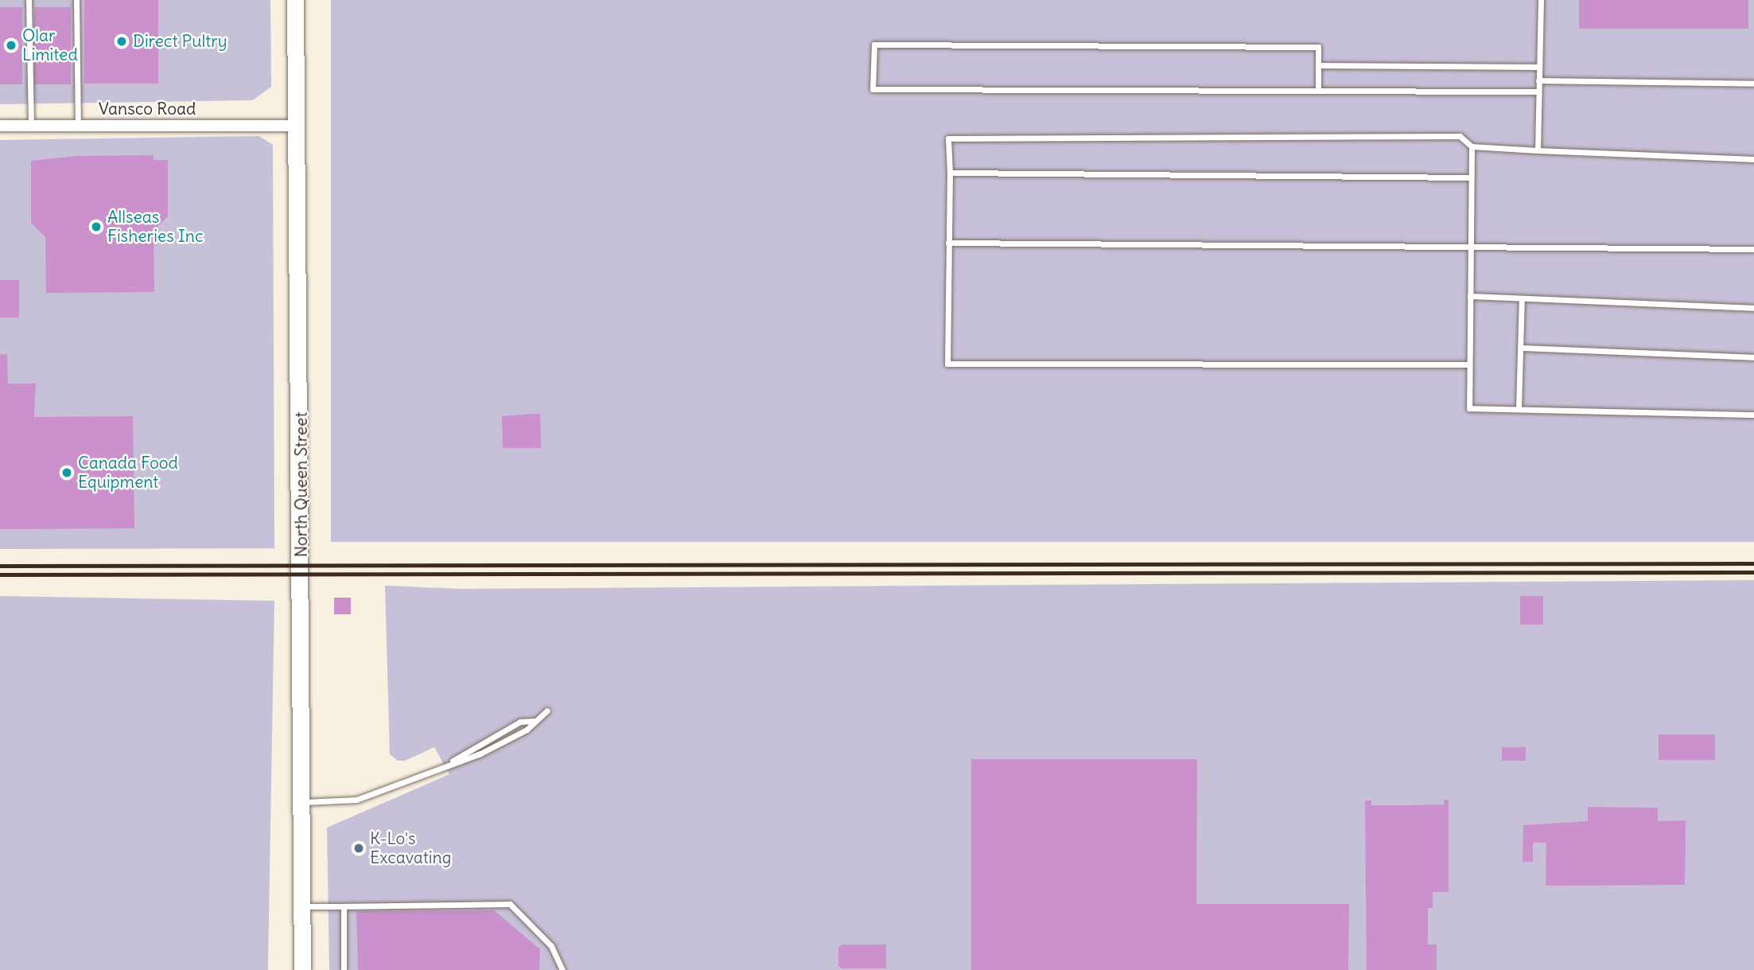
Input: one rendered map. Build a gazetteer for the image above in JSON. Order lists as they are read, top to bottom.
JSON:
{
  "streets": {
    "main road": ["North Queen Street"],
    "street": ["Vansco Road"]
  },
  "crossings": [
    ["Vansco Road", "North Queen Street"]
  ],
  "places": [
    "Direct Pultry",
    "Olar Limited",
    "Allseas Fisheries Inc",
    "Canada Food Equipment",
    "K-Lo's Excavating"
  ]
}
